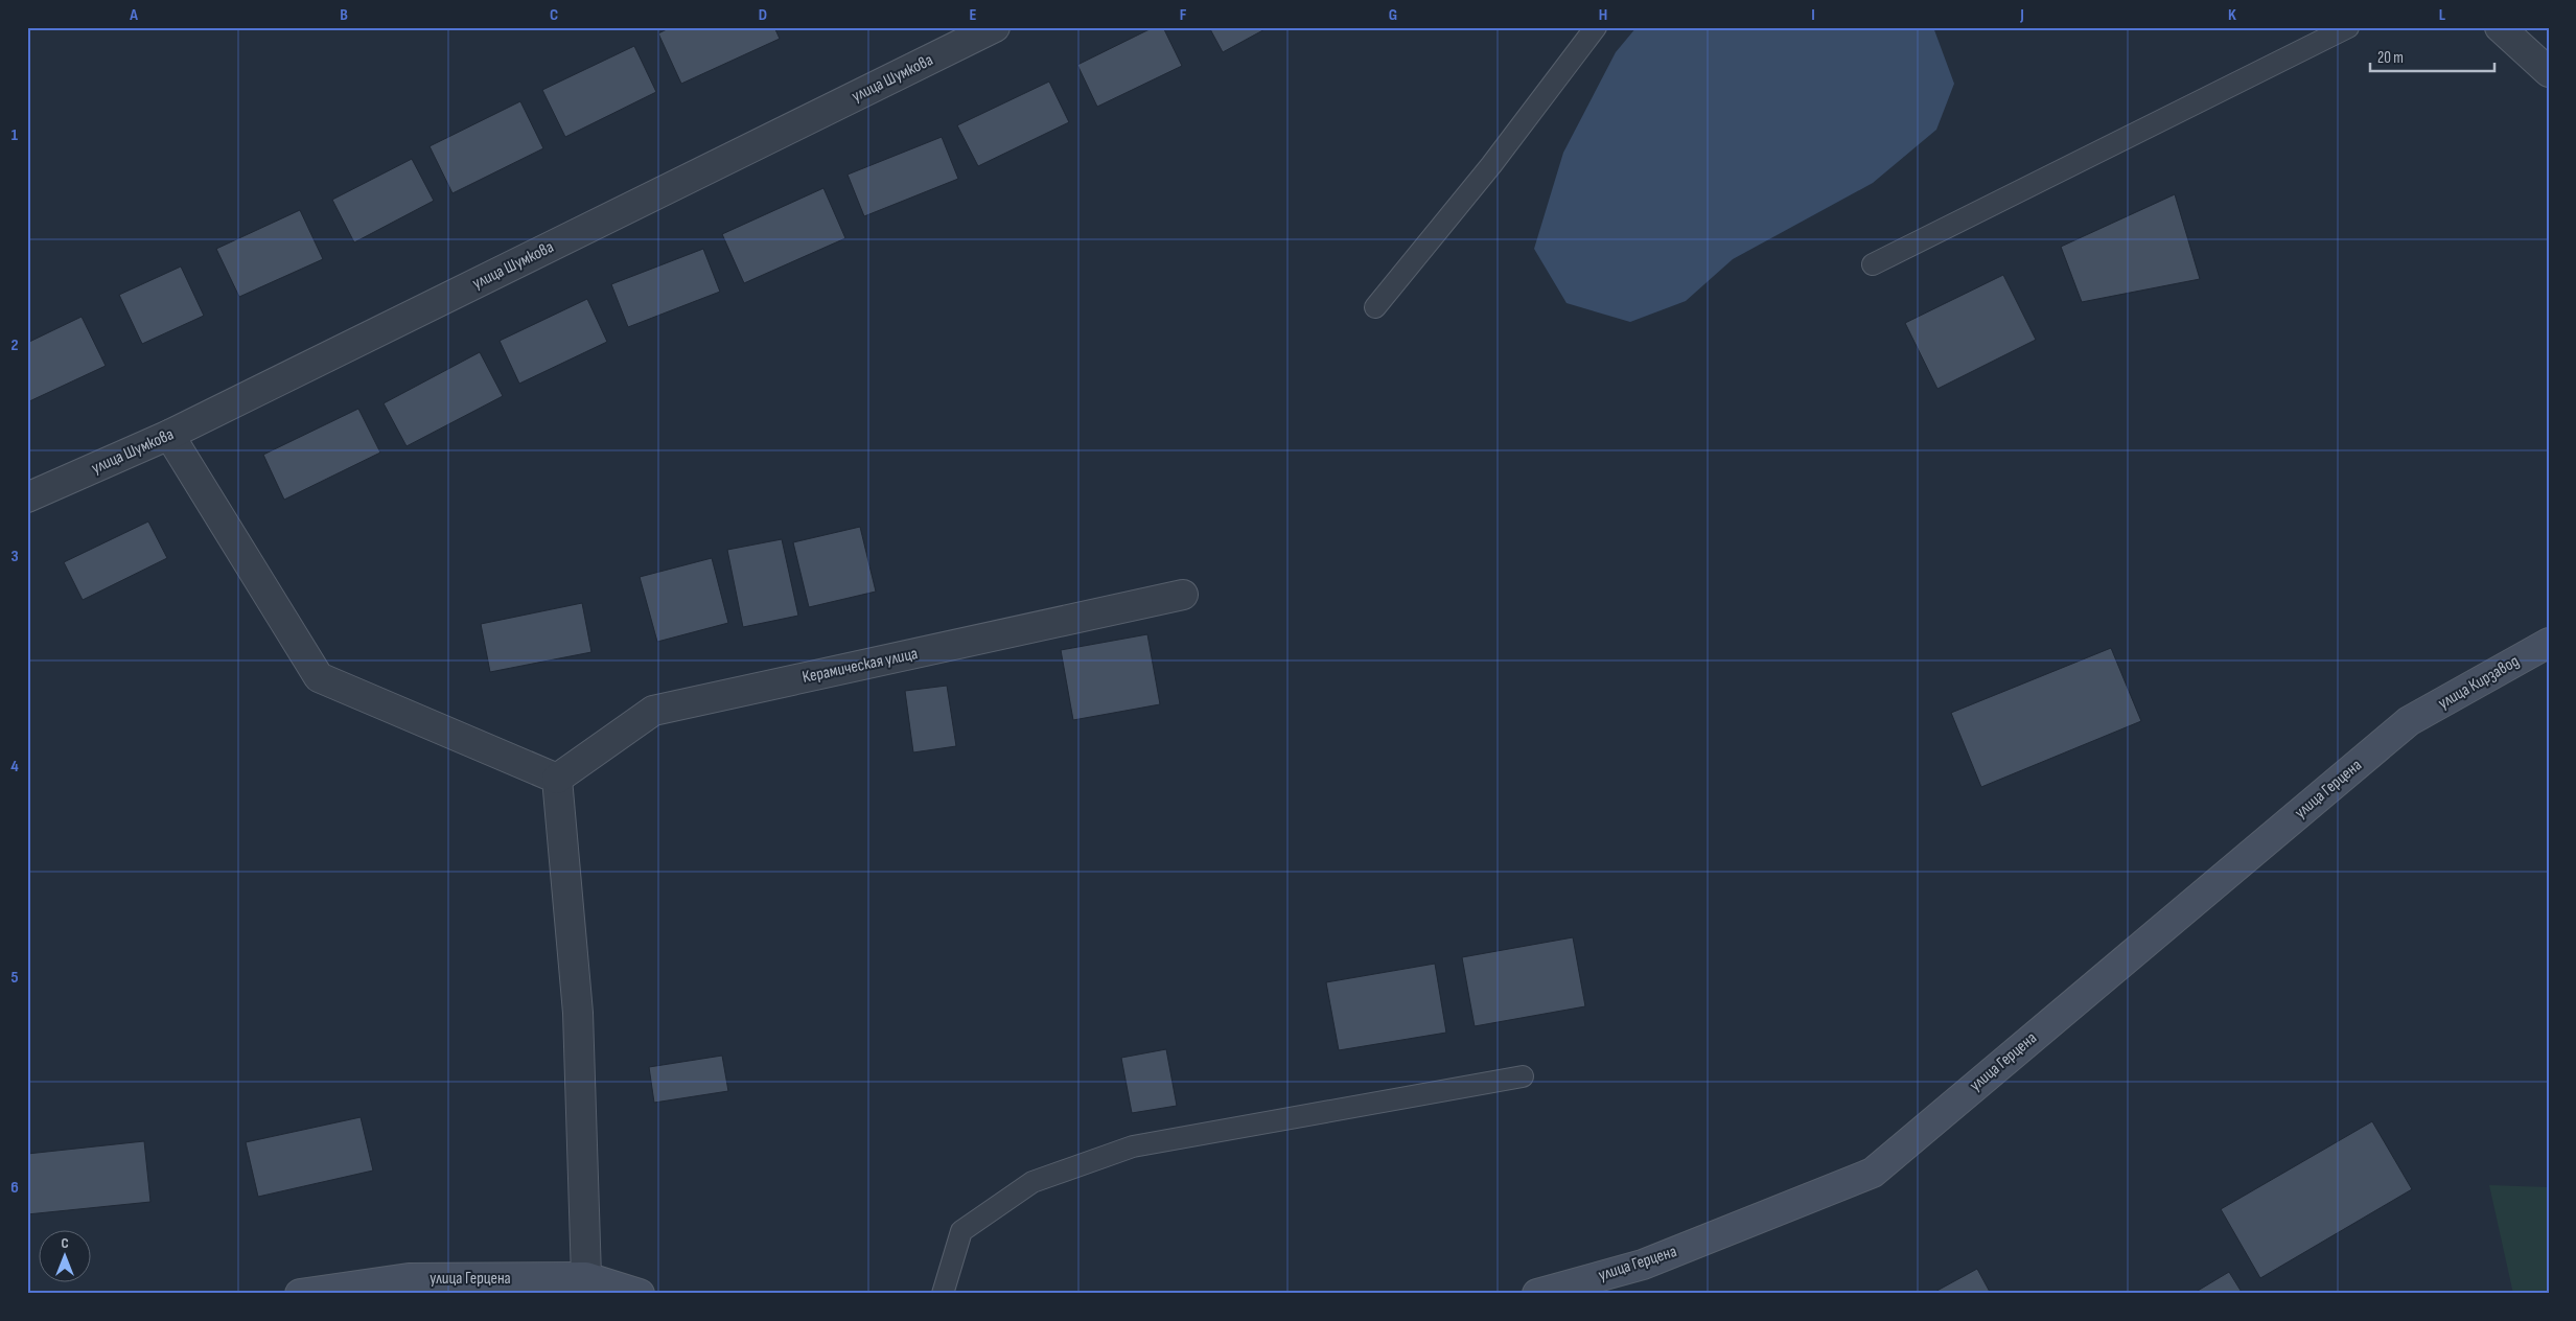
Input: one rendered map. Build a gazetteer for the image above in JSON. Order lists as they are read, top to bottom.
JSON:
{
  "streets": {
    "street": [
      "улица Шумкова",
      "Керамическая улица",
      "улица Кирзавод",
      "улица Герцена"
    ]
  },
  "crossings": [
    ["улица Кирзавод", "улица Герцена"]
  ],
  "scale_bar": "20 m",
  "north": "top",
  "grid": {
    "columns": [
      "A",
      "B",
      "C",
      "D",
      "E",
      "F",
      "G",
      "H",
      "I",
      "J",
      "K",
      "L"
    ],
    "rows": [
      "1",
      "2",
      "3",
      "4",
      "5",
      "6"
    ]
  }
}
